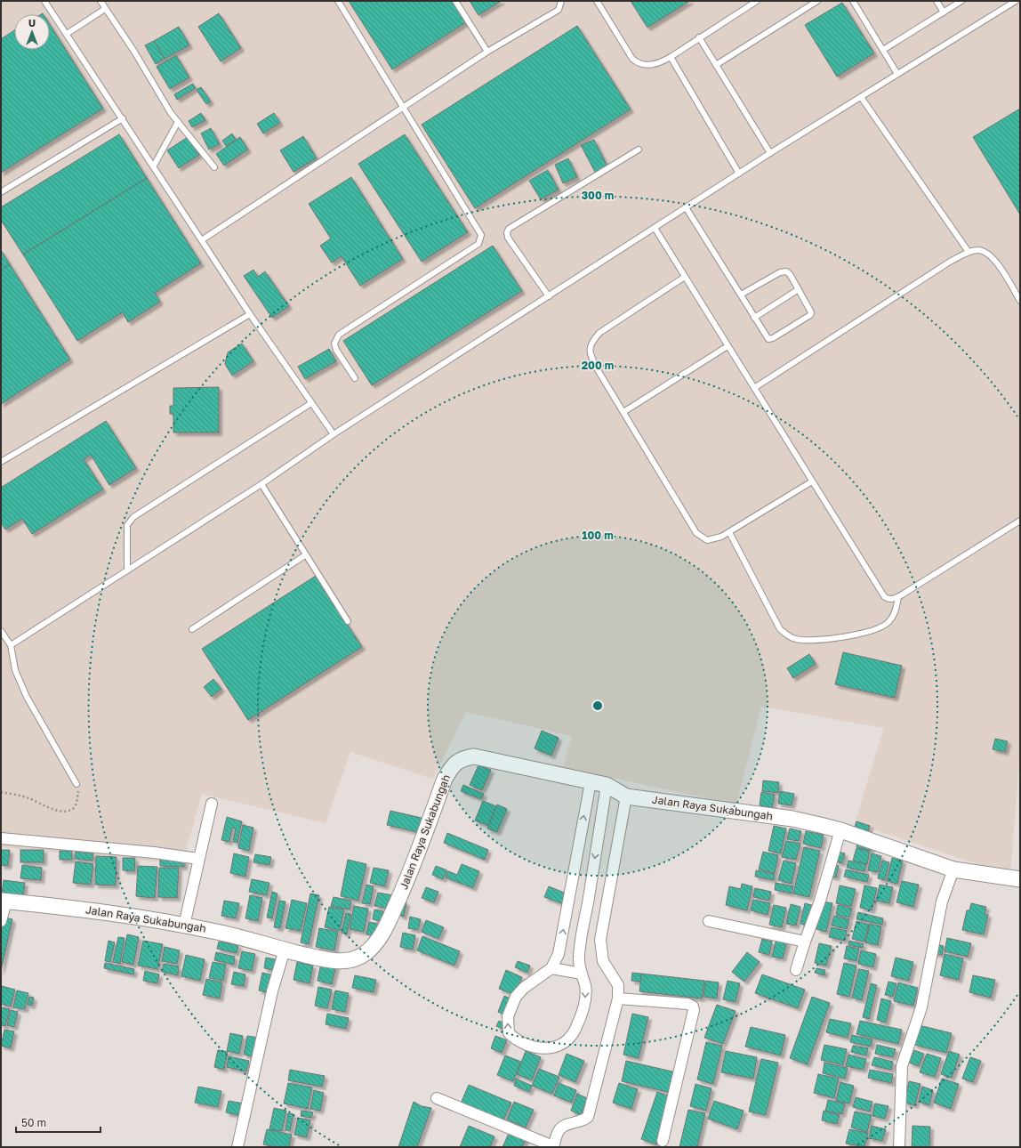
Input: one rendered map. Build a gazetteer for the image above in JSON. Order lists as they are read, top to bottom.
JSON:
{
  "streets": {
    "street": ["Jalan Raya Sukabungah"]
  },
  "scale_bar": "50 m",
  "north": "top",
  "rings": ["300 m", "200 m", "100 m"]
}
